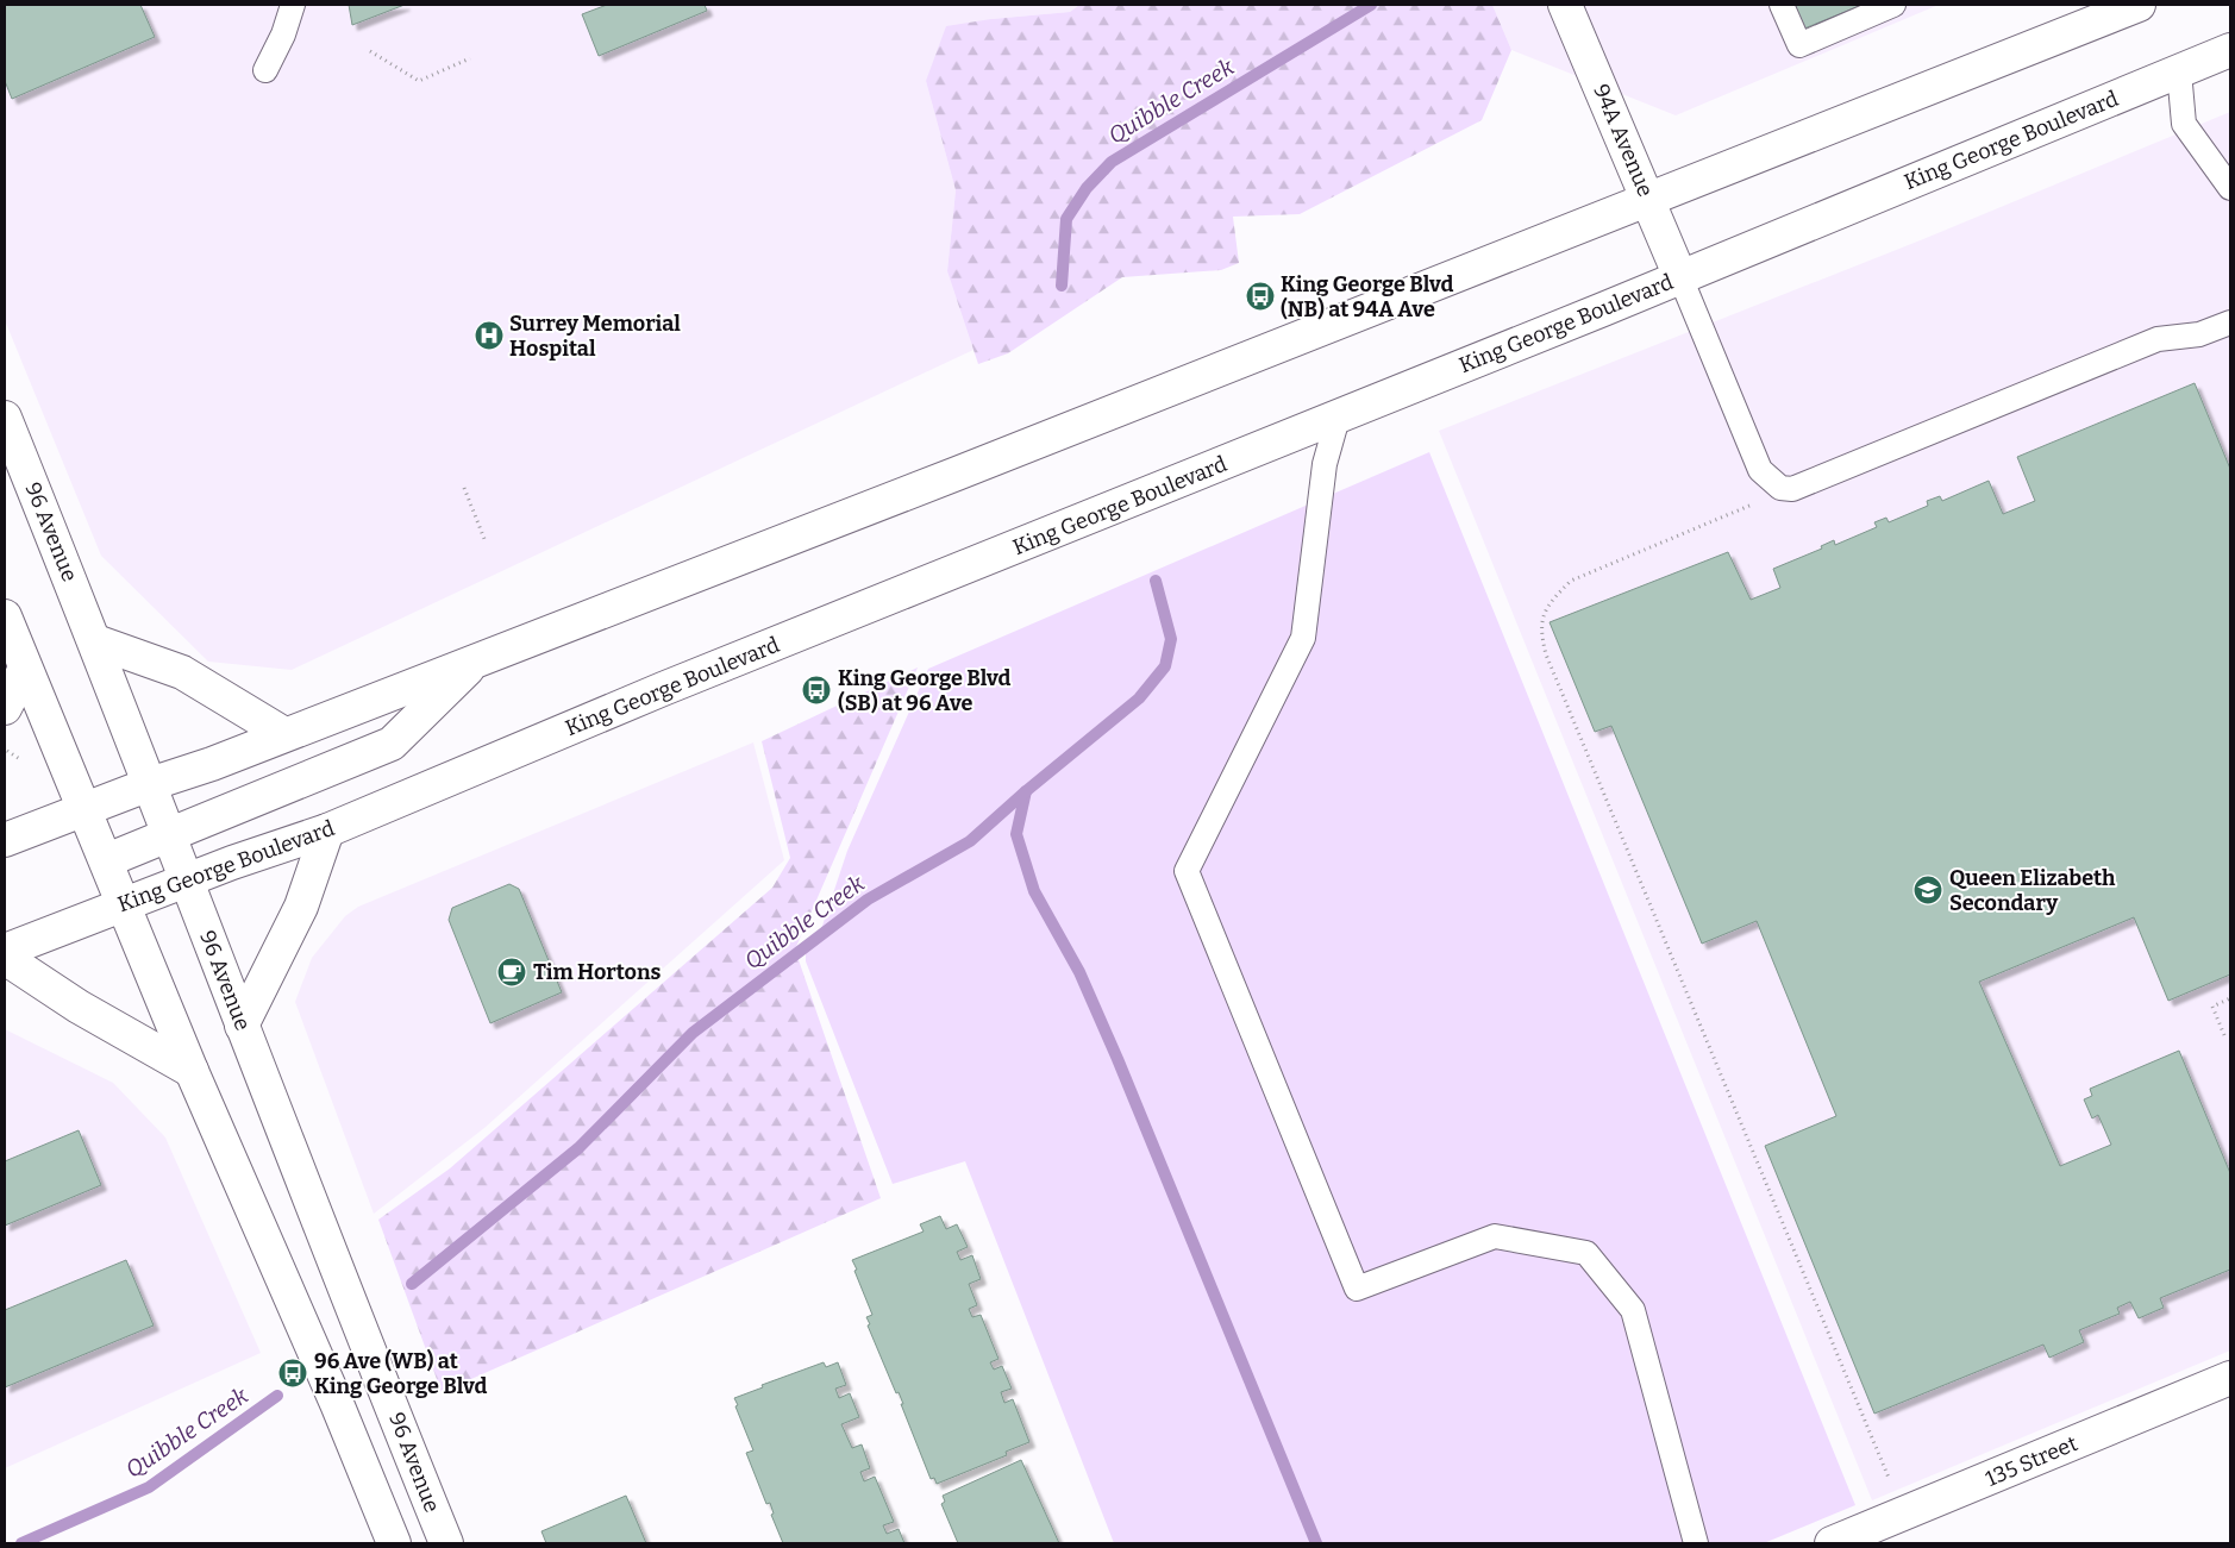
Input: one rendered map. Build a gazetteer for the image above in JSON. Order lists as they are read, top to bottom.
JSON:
{
  "streets": {
    "main road": [
      "94A Avenue",
      "King George Boulevard",
      "96 Avenue",
      "135 Street"
    ]
  },
  "crossings": [
    ["94A Avenue", "King George Boulevard"],
    ["King George Boulevard", "96 Avenue"]
  ],
  "water": ["Quibble Creek"],
  "places": {
    "bus stop": ["King George Blvd (NB) at 94A Ave", "King George Blvd (SB) at 96 Ave", "96 Ave (WB) at King George Blvd"],
    "hospital": ["Surrey Memorial Hospital"],
    "school or university": ["Queen Elizabeth Secondary"],
    "cafe": ["Tim Hortons"]
  }
}
